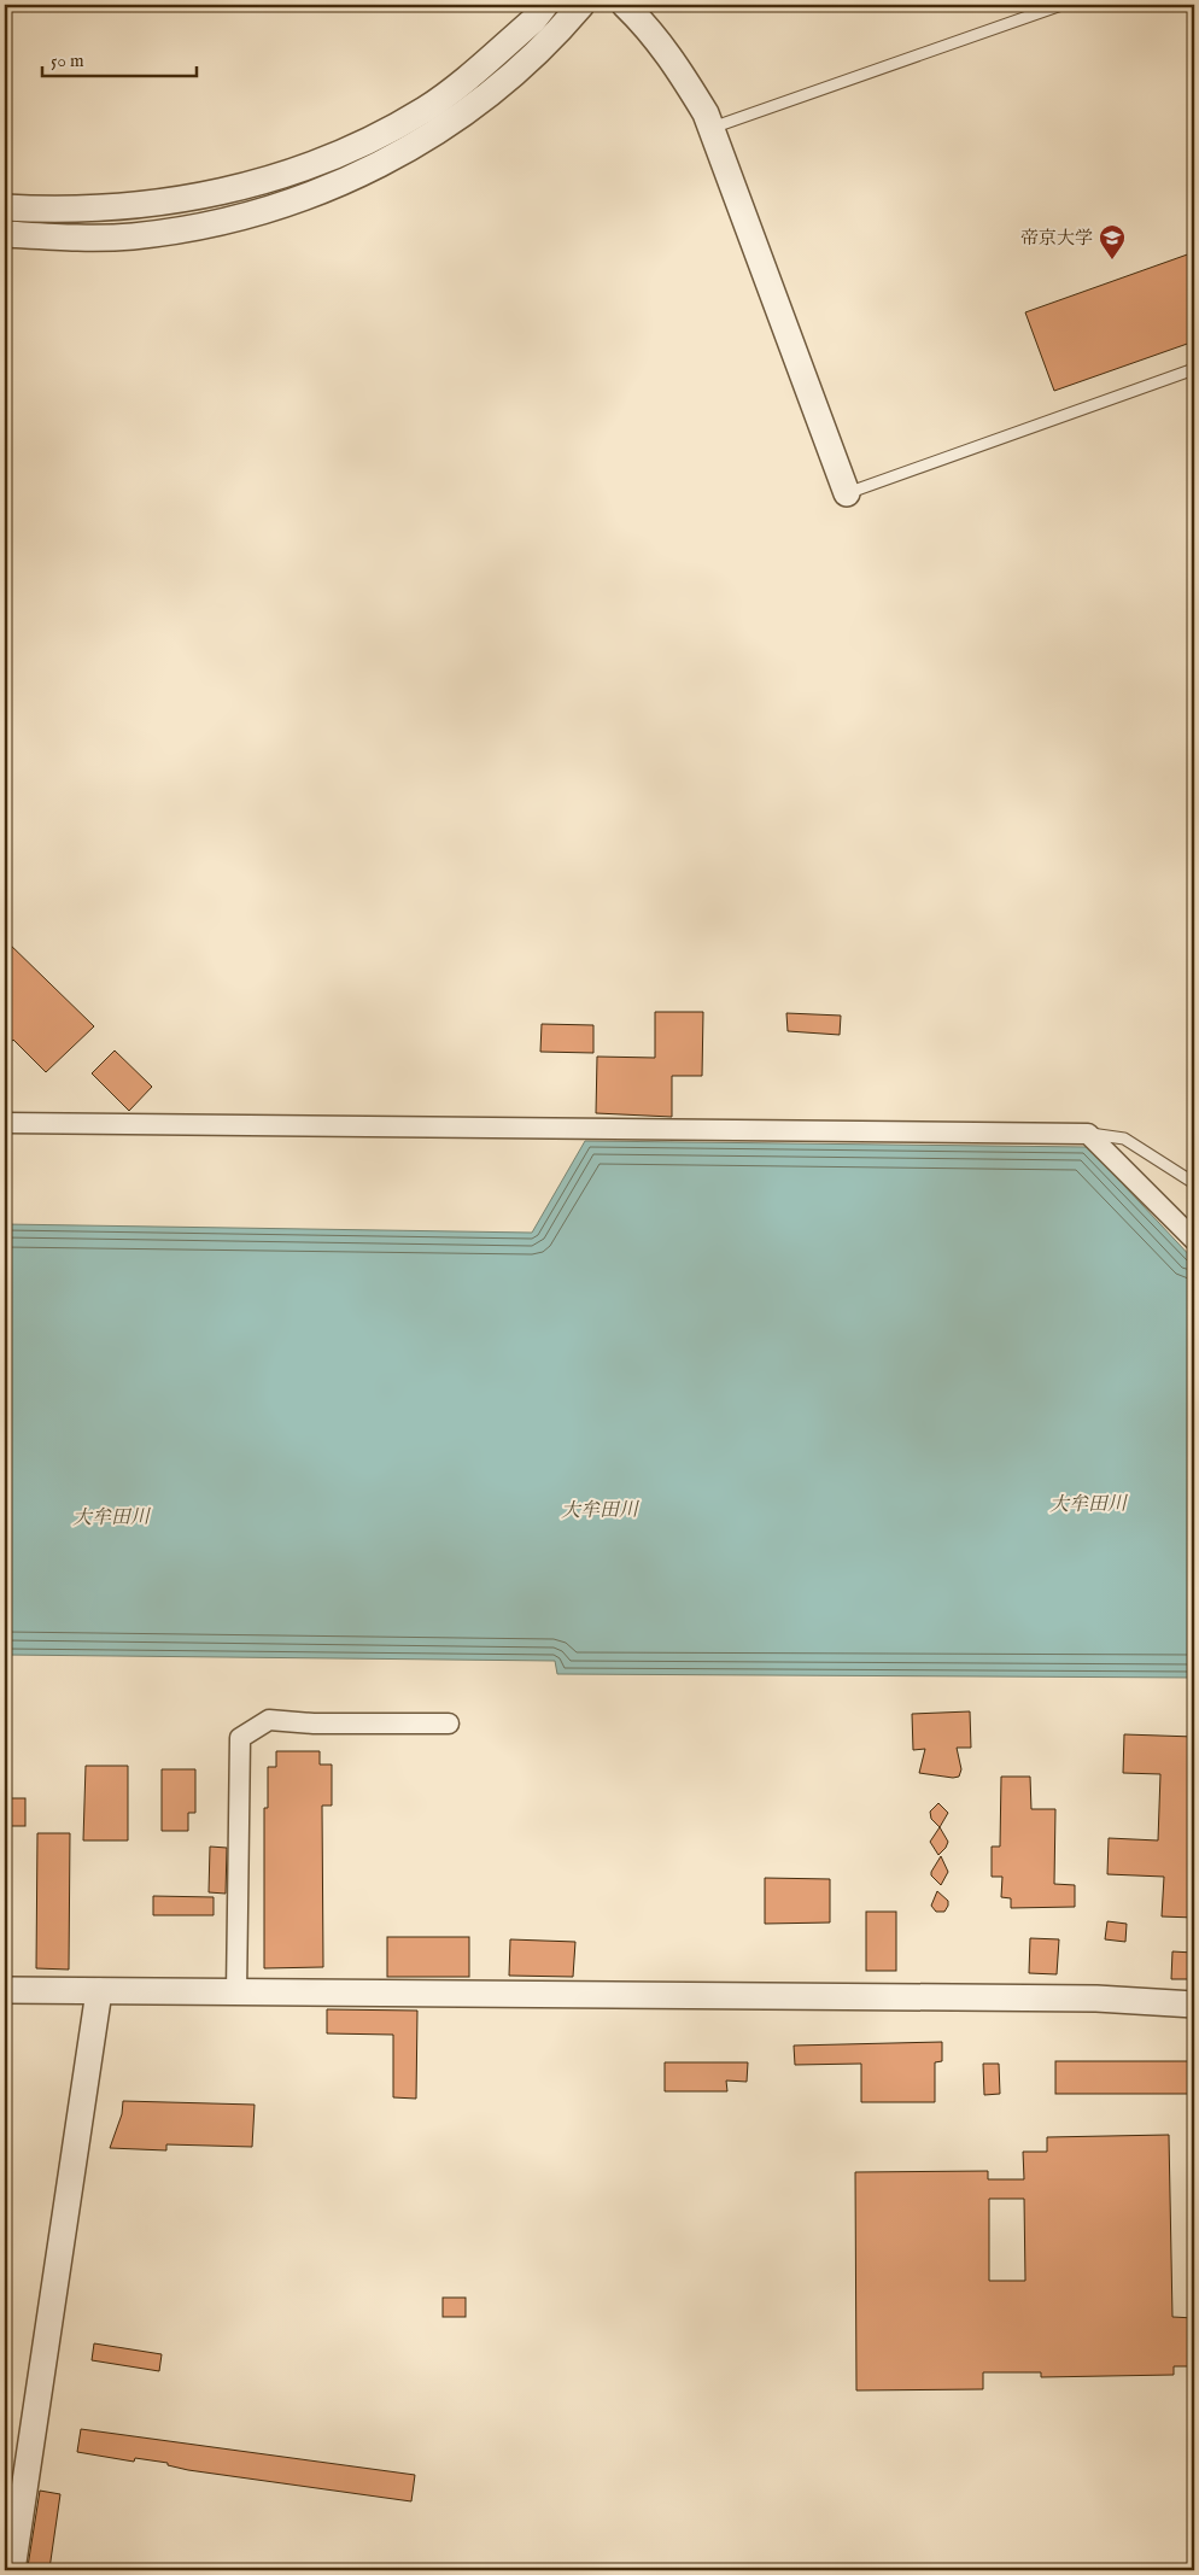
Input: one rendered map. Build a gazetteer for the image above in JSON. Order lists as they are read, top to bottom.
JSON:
{
  "water": ["大牟田川"],
  "places": {
    "school or university": ["帝京大学"]
  },
  "scale_bar": "50 m"
}
